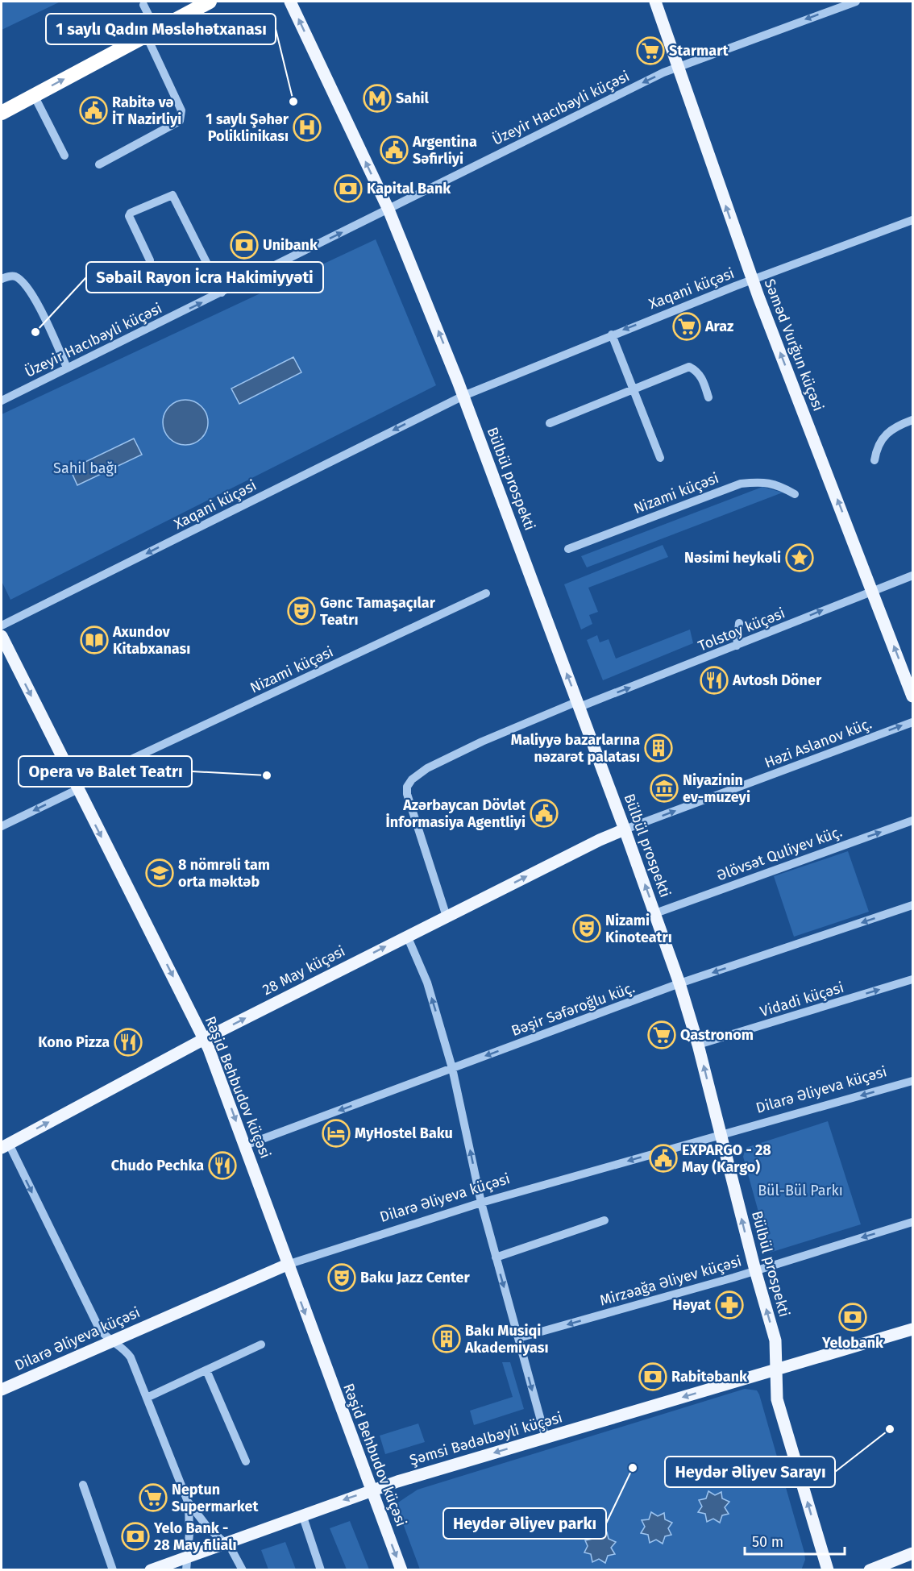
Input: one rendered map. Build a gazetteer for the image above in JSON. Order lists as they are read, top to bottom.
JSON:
{
  "streets": {
    "main road": [
      "Səməd Vurğun küçəsi",
      "Bülbül prospekti",
      "28 May küçəsi",
      "Rəşid Behbudov küçəsi",
      "Dilarə Əliyeva küçəsi",
      "Şəmsi Bədəlbəyli küçəsi"
    ],
    "street": [
      "Üzeyir Hacıbəyli küçəsi",
      "Xaqani küçəsi",
      "Nizami küçəsi",
      "Tolstoy küçəsi",
      "Həzi Aslanov küç.",
      "Əlövsət Quliyev küç.",
      "Vidadi küçəsi",
      "Bəşir Səfəroğlu küç.",
      "Mirzəağa Əliyev küçəsi"
    ]
  },
  "crossings": [
    ["Üzeyir Hacıbəyli küçəsi", "Səməd Vurğun küçəsi"],
    ["Üzeyir Hacıbəyli küçəsi", "Bülbül prospekti"],
    ["Xaqani küçəsi", "Səməd Vurğun küçəsi"],
    ["Xaqani küçəsi", "Bülbül prospekti"],
    ["Səməd Vurğun küçəsi", "Tolstoy küçəsi"],
    ["Bülbül prospekti", "Tolstoy küçəsi"],
    ["Bülbül prospekti", "Həzi Aslanov küç."],
    ["Bülbül prospekti", "Əlövsət Quliyev küç."],
    ["Bülbül prospekti", "28 May küçəsi"],
    ["Bülbül prospekti", "Vidadi küçəsi"],
    ["Bülbül prospekti", "Bəşir Səfəroğlu küç."],
    ["Bülbül prospekti", "Dilarə Əliyeva küçəsi"],
    ["Bülbül prospekti", "Mirzəağa Əliyev küçəsi"],
    ["Bülbül prospekti", "Şəmsi Bədəlbəyli küçəsi"],
    ["Tolstoy küçəsi", "28 May küçəsi"],
    ["Həzi Aslanov küç.", "28 May küçəsi"],
    ["28 May küçəsi", "Rəşid Behbudov küçəsi"],
    ["Bəşir Səfəroğlu küç.", "Rəşid Behbudov küçəsi"],
    ["Rəşid Behbudov küçəsi", "Dilarə Əliyeva küçəsi"],
    ["Rəşid Behbudov küçəsi", "Şəmsi Bədəlbəyli küçəsi"]
  ],
  "one_way": [
    "Xaqani küçəsi",
    "Səməd Vurğun küçəsi",
    "Bülbül prospekti",
    "Tolstoy küçəsi",
    "Həzi Aslanov küç.",
    "Əlövsət Quliyev küç.",
    "28 May küçəsi",
    "Vidadi küçəsi",
    "Bəşir Səfəroğlu küç.",
    "Rəşid Behbudov küçəsi",
    "Dilarə Əliyeva küçəsi",
    "Mirzəağa Əliyev küçəsi",
    "Şəmsi Bədəlbəyli küçəsi"
  ],
  "parks": ["Sahil bağı", "Bül-Bül Parkı"],
  "places": {
    "supermarket": [
      "Starmart",
      "Araz",
      "Qastronom",
      "Neptun Supermarket"
    ],
    "metro station": ["Sahil"],
    "other": [
      "1 saylı Qadın Məsləhətxanası",
      "Səbail Rayon İcra Hakimiyyəti",
      "Opera və Balet Teatrı",
      "Heydər Əliyev Sarayı",
      "Heydər Əliyev parkı"
    ],
    "public building": [
      "Rabitə və İT Nazirliyi",
      "Argentina Səfirliyi",
      "Azərbaycan Dövlət İnformasiya Agentliyi",
      "EXPARGO - 28 May (Kargo)"
    ],
    "hospital": ["1 saylı Şəhər Poliklinikası"],
    "bank": [
      "Kapital Bank",
      "Unibank",
      "Yelobank",
      "Rabitəbank",
      "Yelo Bank - 28 May filialı"
    ],
    "place": ["Nəsimi heykəli"],
    "theatre": ["Gənc Tamaşaçılar Teatrı", "Nizami Kinoteatrı", "Baku Jazz Center"],
    "library": ["Axundov Kitabxanası"],
    "restaurant": ["Avtosh Döner", "Kono Pizza", "Chudo Pechka"],
    "building": ["Maliyyə bazarlarına nəzarət palatası", "Bakı Musiqi Akademiyası"],
    "museum": ["Niyazinin ev-muzeyi"],
    "school or university": ["8 nömrəli tam orta məktəb"],
    "hotel": ["MyHostel Baku"],
    "pharmacy": ["Həyat"]
  },
  "scale_bar": "50 m"
}
